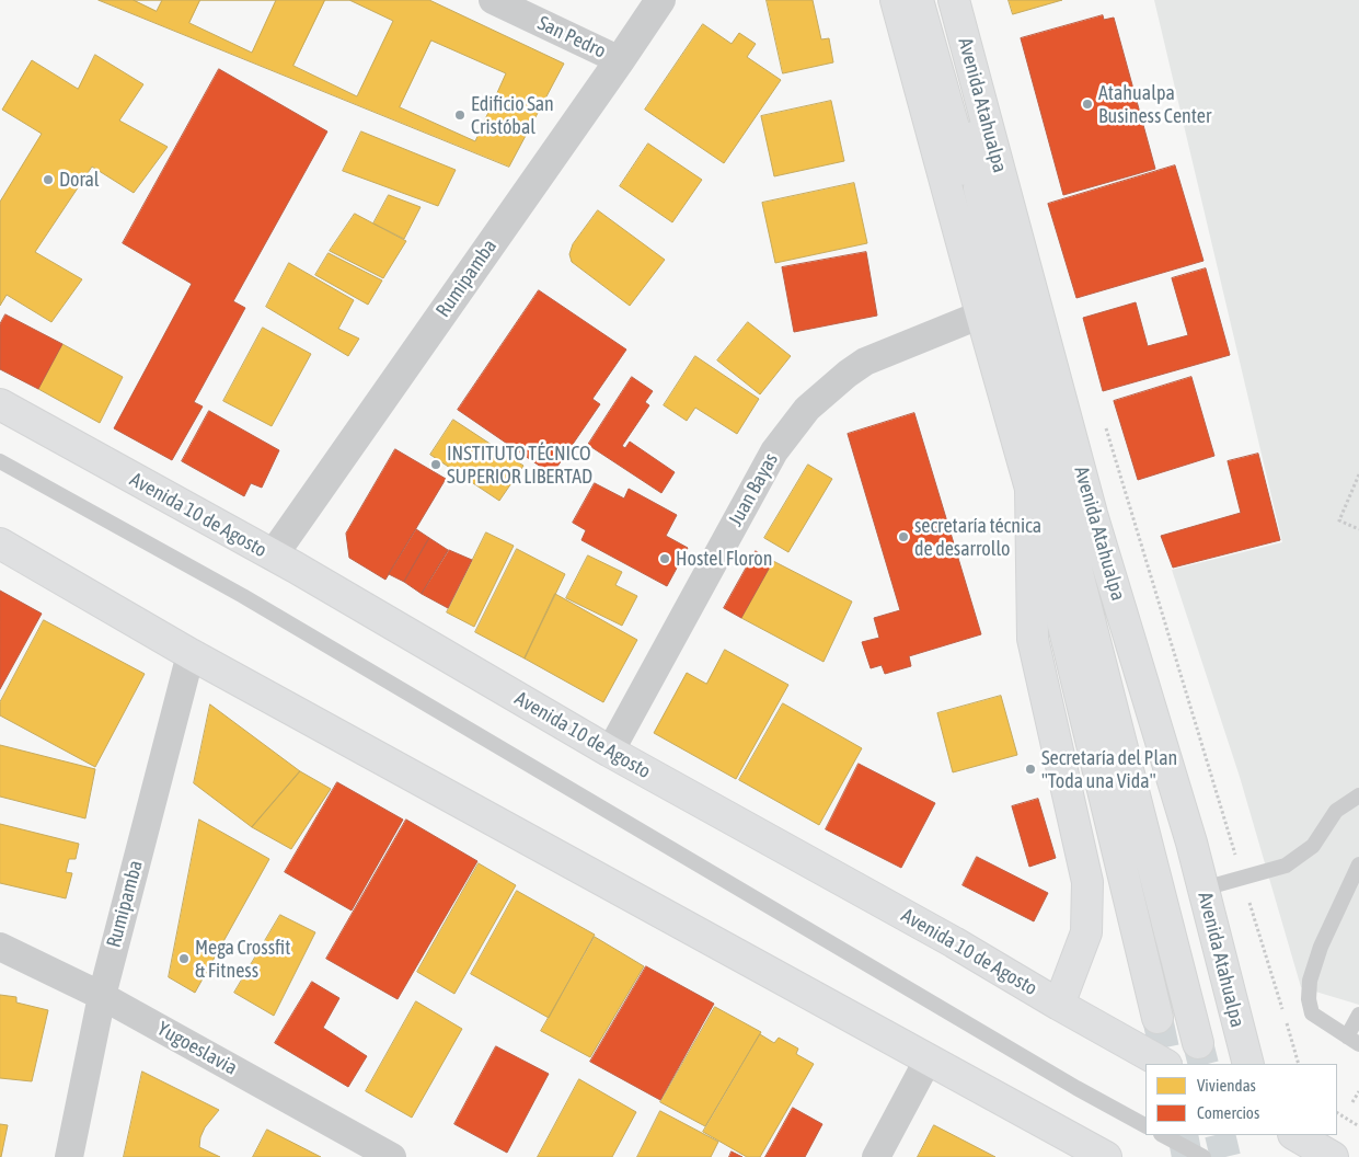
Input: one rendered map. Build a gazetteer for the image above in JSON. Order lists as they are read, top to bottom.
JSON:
{
  "streets": {
    "main road": ["Avenida Atahualpa", "Avenida 10 de Agosto"],
    "street": [
      "San Pedro",
      "Rumipamba",
      "Juan Bayas",
      "Yugoeslavia"
    ]
  },
  "crossings": [
    ["San Pedro", "Rumipamba"],
    ["Rumipamba", "Avenida 10 de Agosto"],
    ["Rumipamba", "Yugoeslavia"],
    ["Juan Bayas", "Avenida 10 de Agosto"]
  ],
  "places": [
    "Atahualpa Business Center",
    "Edificio San Cristóbal",
    "Doral",
    "INSTITUTO TÉCNICO SUPERIOR LIBERTAD",
    "secretaría técnica de desarrollo",
    "Hostel Floron",
    "Secretaría del Plan \"Toda una Vida\"",
    "Mega Crossfit & Fitness"
  ],
  "legend": ["Viviendas", "Comercios"]
}
